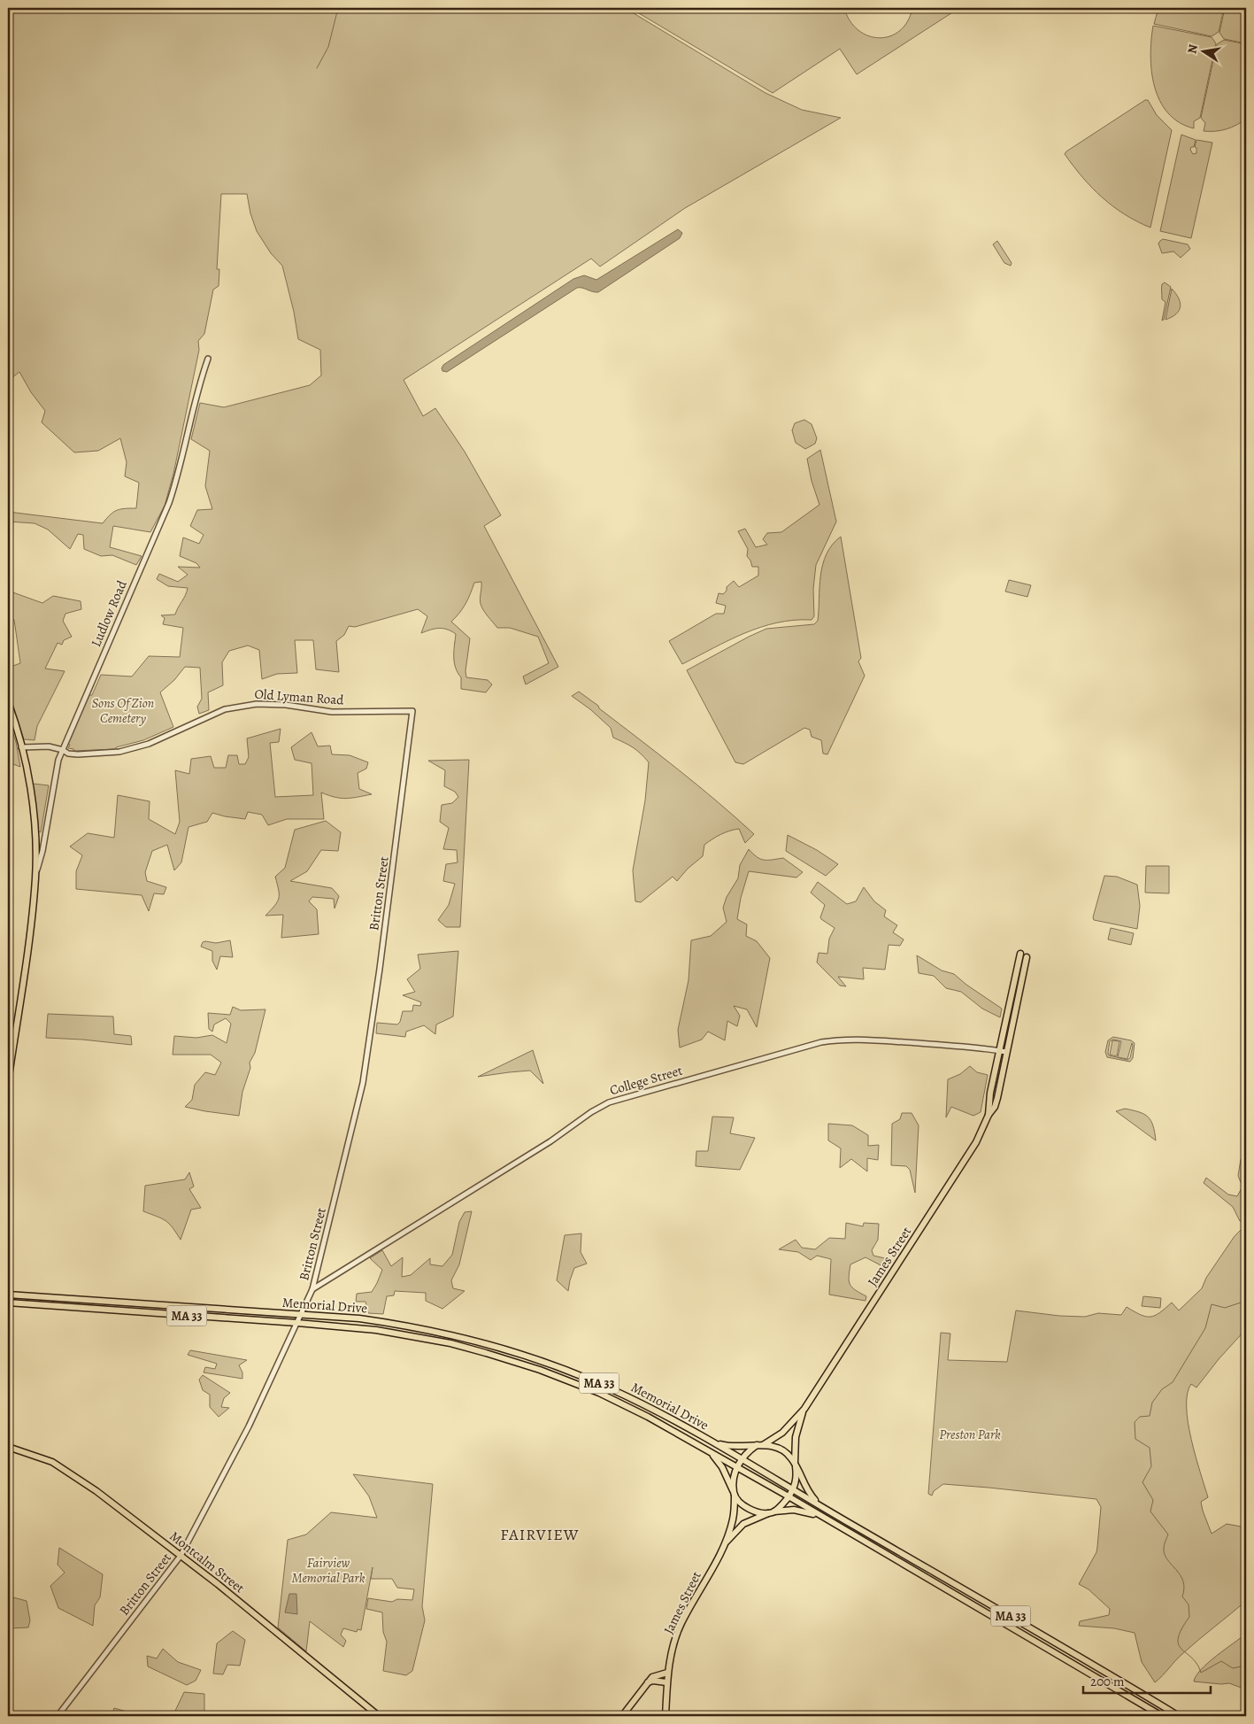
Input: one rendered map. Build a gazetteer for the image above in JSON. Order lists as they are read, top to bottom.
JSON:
{
  "streets": {
    "main road": [
      "James Street",
      "Memorial Drive",
      "MA 33",
      "Montcalm Street"
    ],
    "street": [
      "Ludlow Road",
      "Old Lyman Road",
      "Britton Street",
      "College Street"
    ]
  },
  "crossings": [
    ["Ludlow Road", "Old Lyman Road"],
    ["Old Lyman Road", "Britton Street"],
    ["Britton Street", "College Street"],
    ["Britton Street", "Memorial Drive"],
    ["Britton Street", "Montcalm Street"],
    ["College Street", "James Street"],
    ["James Street", "Memorial Drive"]
  ],
  "districts": ["FAIRVIEW"],
  "parks": ["Sons Of Zion Cemetery", "Preston Park", "Fairview Memorial Park"],
  "scale_bar": "200 m",
  "north": "left"
}
